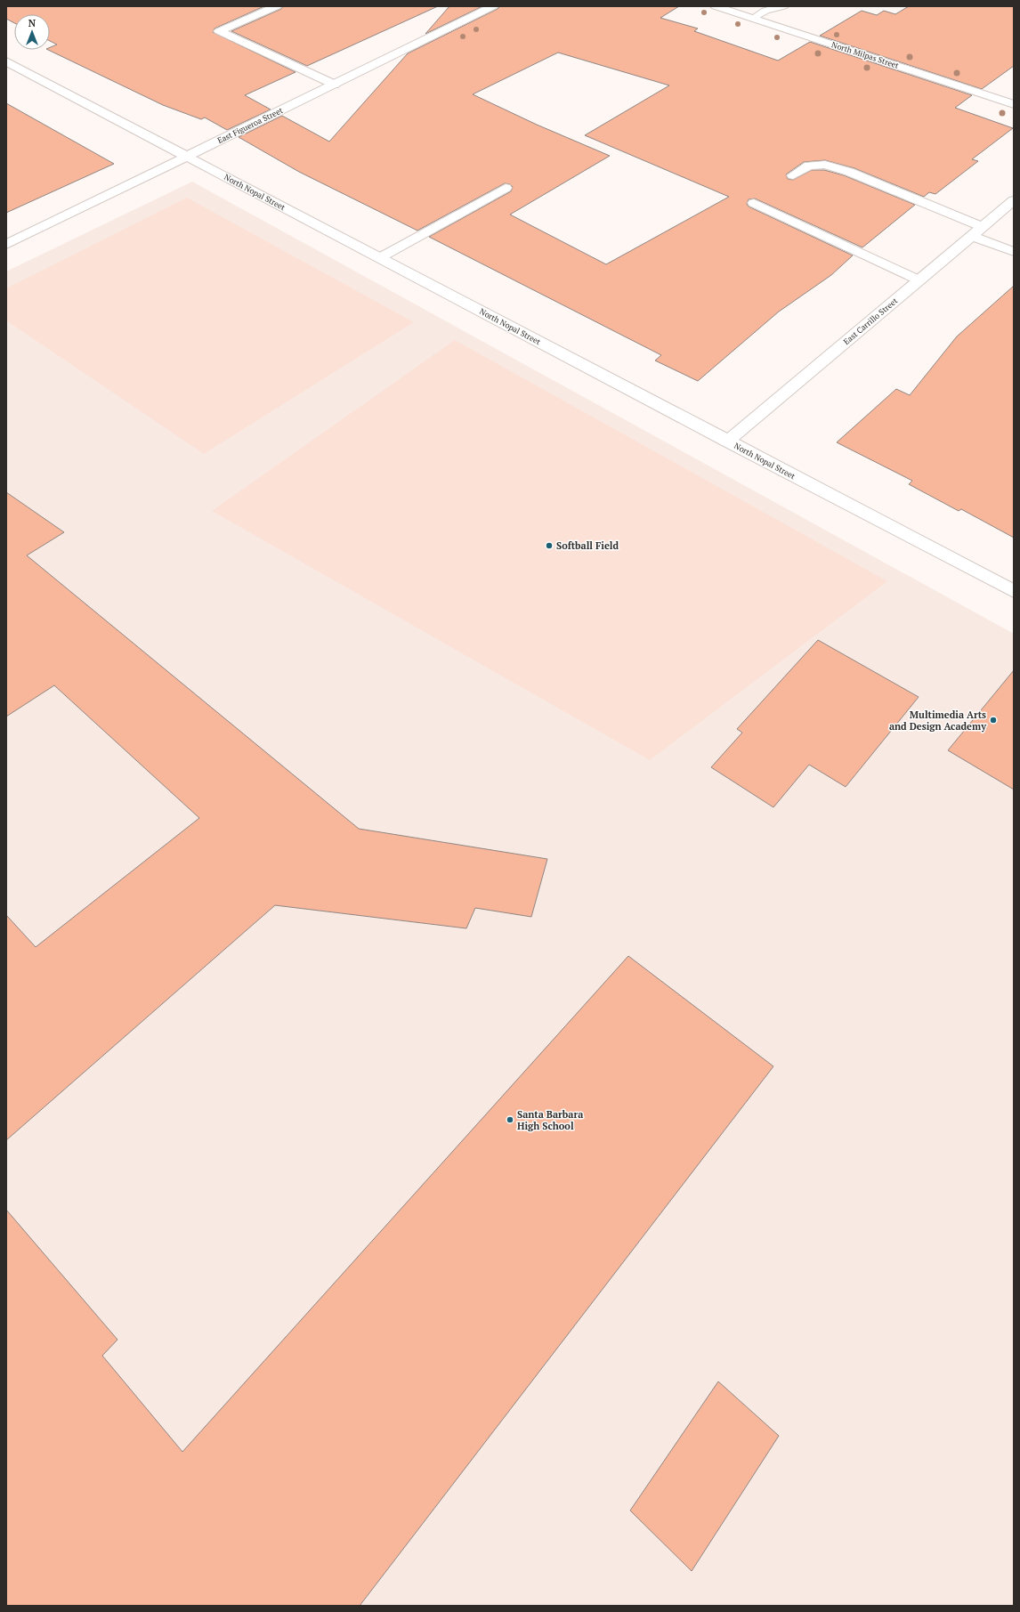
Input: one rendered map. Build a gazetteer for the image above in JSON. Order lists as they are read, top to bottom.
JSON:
{
  "streets": {
    "street": [
      "North Milpas Street",
      "East Figueroa Street",
      "North Nopal Street",
      "East Carrillo Street"
    ]
  },
  "crossings": [
    ["East Figueroa Street", "North Nopal Street"],
    ["North Nopal Street", "East Carrillo Street"]
  ],
  "places": ["Softball Field", "Multimedia Arts and Design Academy", "Santa Barbara High School"],
  "north": "top"
}
